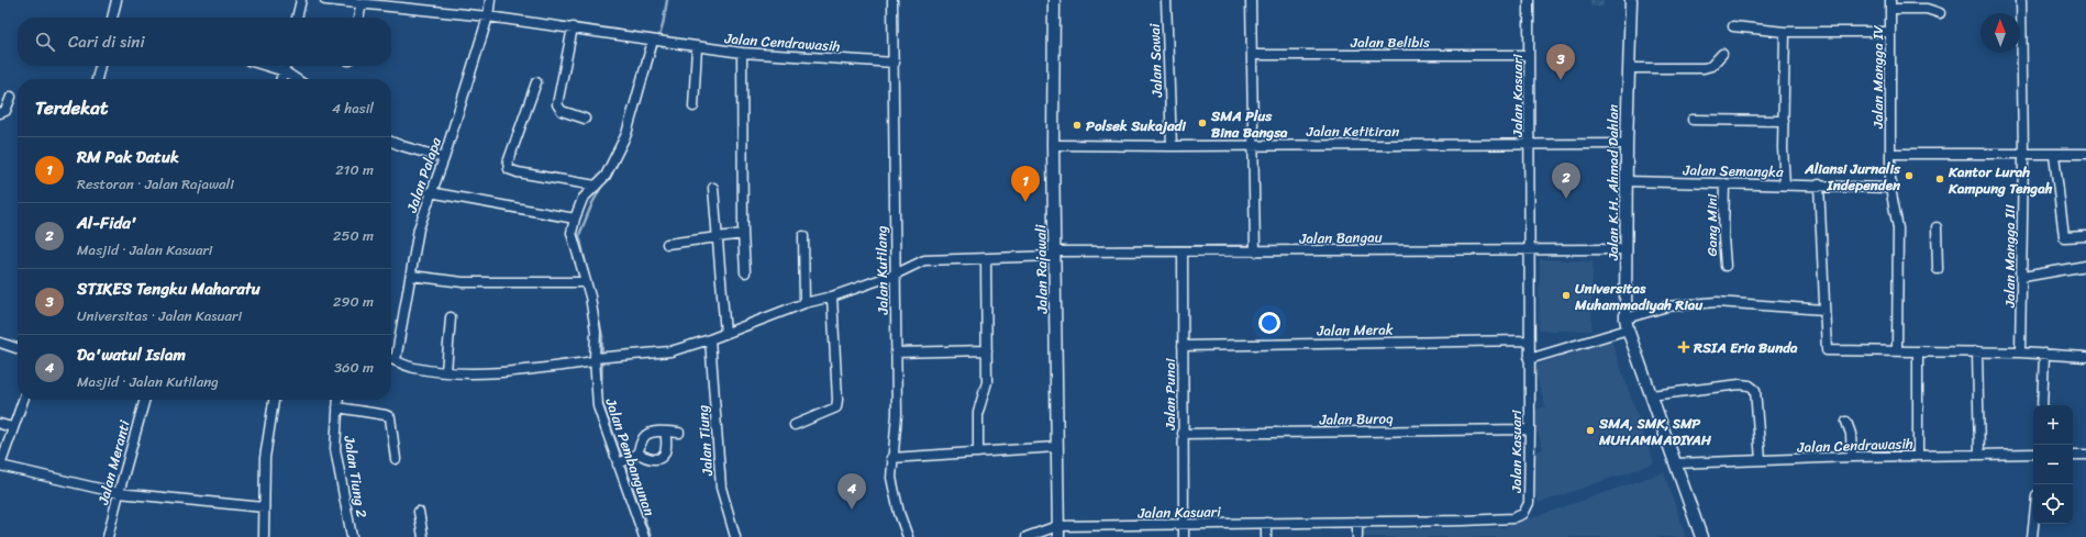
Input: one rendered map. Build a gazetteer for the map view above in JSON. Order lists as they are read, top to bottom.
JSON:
{
  "streets": {
    "main road": ["Jalan K.H. Ahmad Dahlan", "Jalan Rajawali"],
    "street": [
      "Jalan Cendrawasih",
      "Jalan Belibis",
      "Jalan Sawai",
      "Jalan Mangga IV",
      "Jalan Kasuari",
      "Jalan Ketitiran",
      "Jalan Semangka",
      "Jalan Palapa",
      "Gang Mini",
      "Jalan Bangau",
      "Jalan Mangga III",
      "Jalan Kutilang",
      "Jalan Merak",
      "Jalan Punai",
      "Jalan Buroq",
      "Jalan Tiung",
      "Jalan Pembangunan",
      "Jalan Meranti",
      "Jalan Tiung 2"
    ]
  },
  "crossings": [
    ["Jalan Cendrawasih", "Jalan Palapa"],
    ["Jalan Cendrawasih", "Jalan K.H. Ahmad Dahlan"],
    ["Jalan Cendrawasih", "Jalan Kutilang"],
    ["Jalan Cendrawasih", "Jalan Pembangunan"],
    ["Jalan Belibis", "Jalan Kasuari"],
    ["Jalan Sawai", "Jalan Ketitiran"],
    ["Jalan Kasuari", "Jalan Ketitiran"],
    ["Jalan Kasuari", "Jalan Bangau"],
    ["Jalan Kasuari", "Jalan Rajawali"],
    ["Jalan Kasuari", "Jalan Merak"],
    ["Jalan Kasuari", "Jalan Punai"],
    ["Jalan Kasuari", "Jalan Buroq"],
    ["Jalan Ketitiran", "Jalan K.H. Ahmad Dahlan"],
    ["Jalan Ketitiran", "Jalan Rajawali"],
    ["Jalan Semangka", "Jalan K.H. Ahmad Dahlan"],
    ["Jalan Semangka", "Gang Mini"],
    ["Jalan Palapa", "Jalan Bangau"],
    ["Jalan K.H. Ahmad Dahlan", "Jalan Bangau"],
    ["Jalan Bangau", "Jalan Rajawali"],
    ["Jalan Bangau", "Jalan Kutilang"],
    ["Jalan Bangau", "Jalan Punai"],
    ["Jalan Bangau", "Jalan Tiung"],
    ["Jalan Bangau", "Jalan Pembangunan"],
    ["Jalan Merak", "Jalan Punai"],
    ["Jalan Punai", "Jalan Buroq"]
  ],
  "places": {
    "other": [
      "SMA Plus Bina Bangsa",
      "Polsek Sukajadi",
      "Aliansi Jurnalis Independen",
      "Kantor Lurah Kampung Tengah",
      "Universitas Muhammadiyah Riau",
      "SMA, SMK, SMP MUHAMMADIYAH"
    ],
    "health": ["RSIA Eria Bunda"]
  },
  "north": "top",
  "page": {
    "search": "Cari di sini",
    "pins": [
      "3",
      "2",
      "1",
      "4"
    ],
    "heading": ["Terdekat", "4 hasil"],
    "list": [
      {
        "mark": "1",
        "name": "RM Pak Datuk",
        "note": "Restoran · Jalan Rajawali",
        "value": "210 m"
      },
      {
        "mark": "2",
        "name": "Al-Fida'",
        "note": "Masjid · Jalan Kasuari",
        "value": "250 m"
      },
      {
        "mark": "3",
        "name": "STIKES Tengku Maharatu",
        "note": "Universitas · Jalan Kasuari",
        "value": "290 m"
      },
      {
        "mark": "4",
        "name": "Da'watul Islam",
        "note": "Masjid · Jalan Kutilang",
        "value": "360 m"
      }
    ],
    "map_buttons": ["+", "−"]
  }
}
